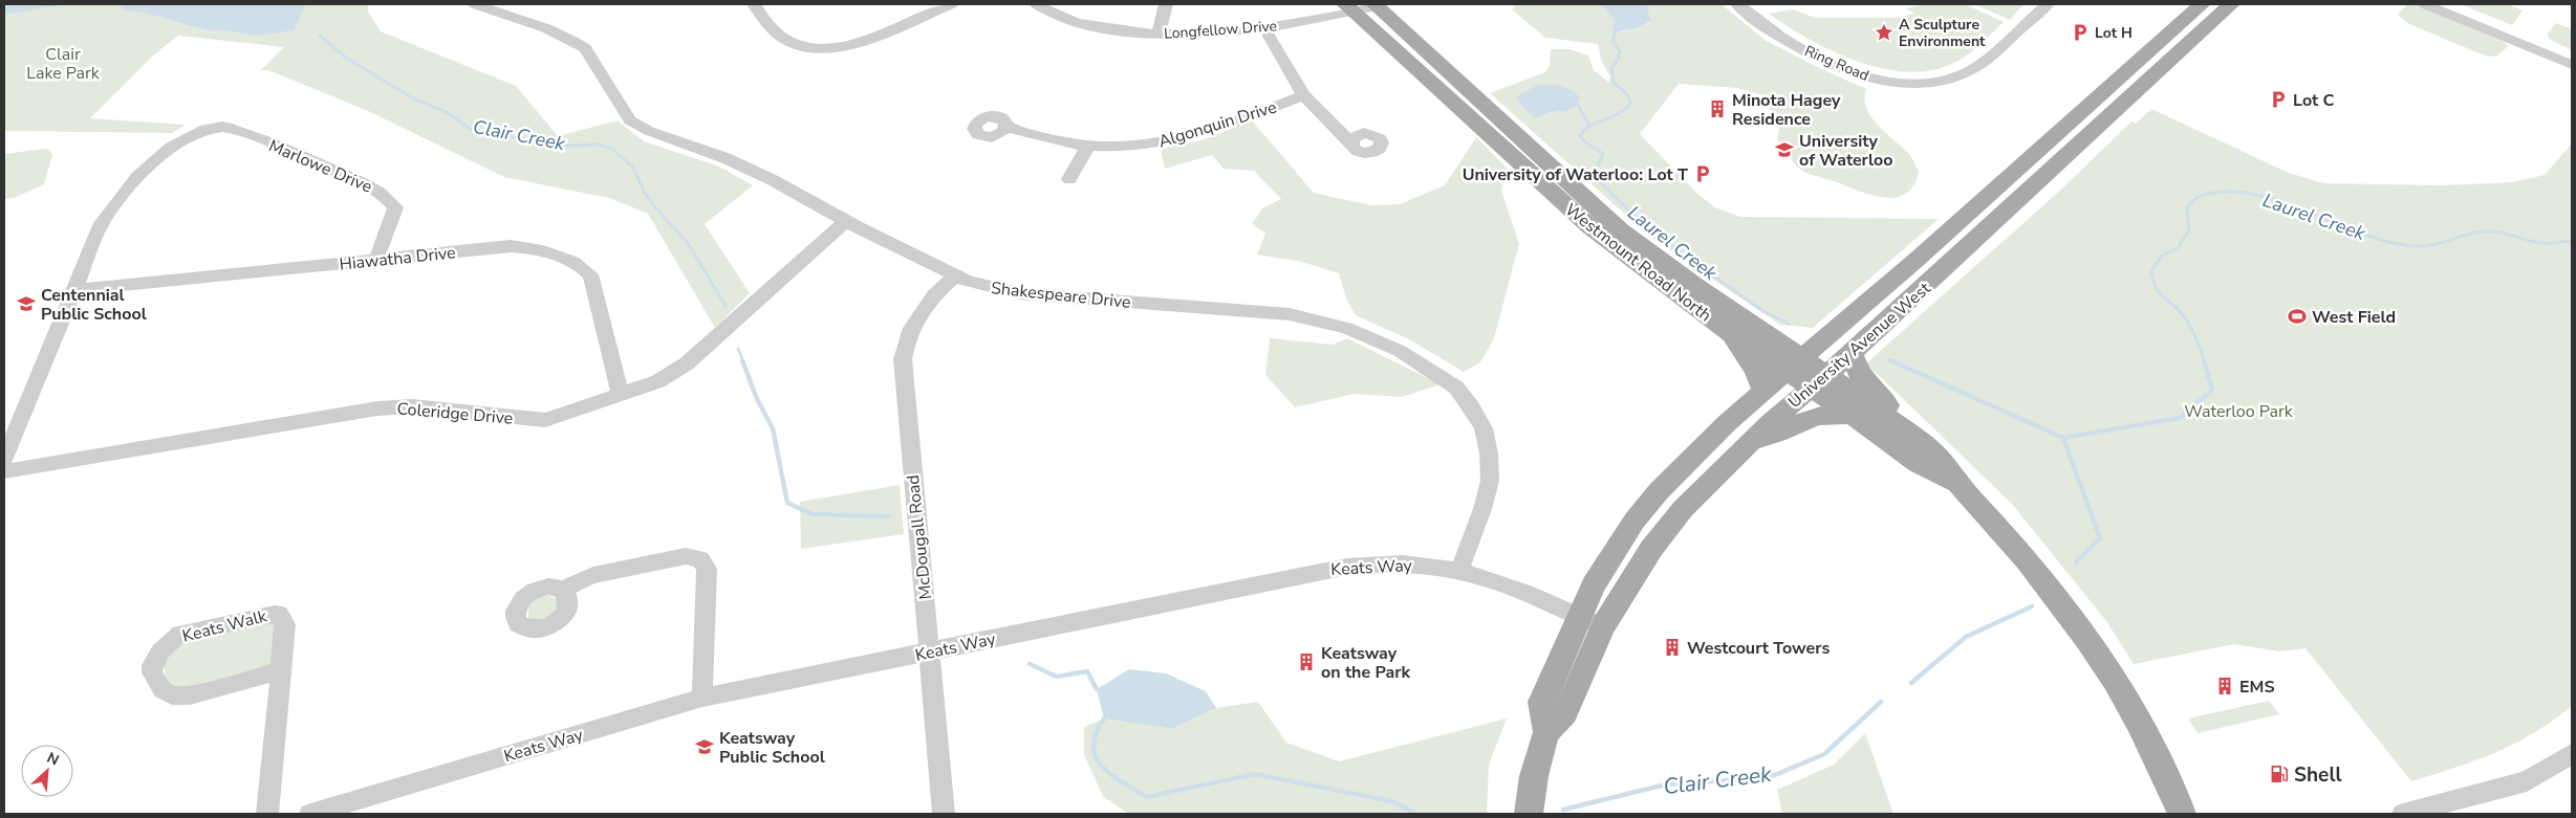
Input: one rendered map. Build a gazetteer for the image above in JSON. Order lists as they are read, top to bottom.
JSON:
{
  "streets": {
    "main road": ["Westmount Road North", "University Avenue West"],
    "street": [
      "Longfellow Drive",
      "Ring Road",
      "Algonquin Drive",
      "Marlowe Drive",
      "Hiawatha Drive",
      "Shakespeare Drive",
      "Coleridge Drive",
      "McDougall Road",
      "Keats Way",
      "Keats Walk"
    ]
  },
  "crossings": [
    ["Longfellow Drive", "Westmount Road North"],
    ["Marlowe Drive", "Hiawatha Drive"],
    ["Hiawatha Drive", "Coleridge Drive"],
    ["Westmount Road North", "University Avenue West"],
    ["Shakespeare Drive", "Coleridge Drive"],
    ["Shakespeare Drive", "McDougall Road"],
    ["Shakespeare Drive", "Keats Way"],
    ["University Avenue West", "Keats Way"],
    ["McDougall Road", "Keats Way"]
  ],
  "water": ["Clair Creek", "Laurel Creek"],
  "parks": ["Clair Lake Park", "Waterloo Park"],
  "places": {
    "place": ["A Sculpture Environment"],
    "parking": ["Lot H", "Lot C", "University of Waterloo: Lot T"],
    "building": [
      "Minota Hagey Residence",
      "Westcourt Towers",
      "Keatsway on the Park",
      "EMS"
    ],
    "school or university": ["University of Waterloo", "Centennial Public School", "Keatsway Public School"],
    "sports": ["West Field"],
    "fuel station": ["Shell"]
  },
  "north": "top right"
}
